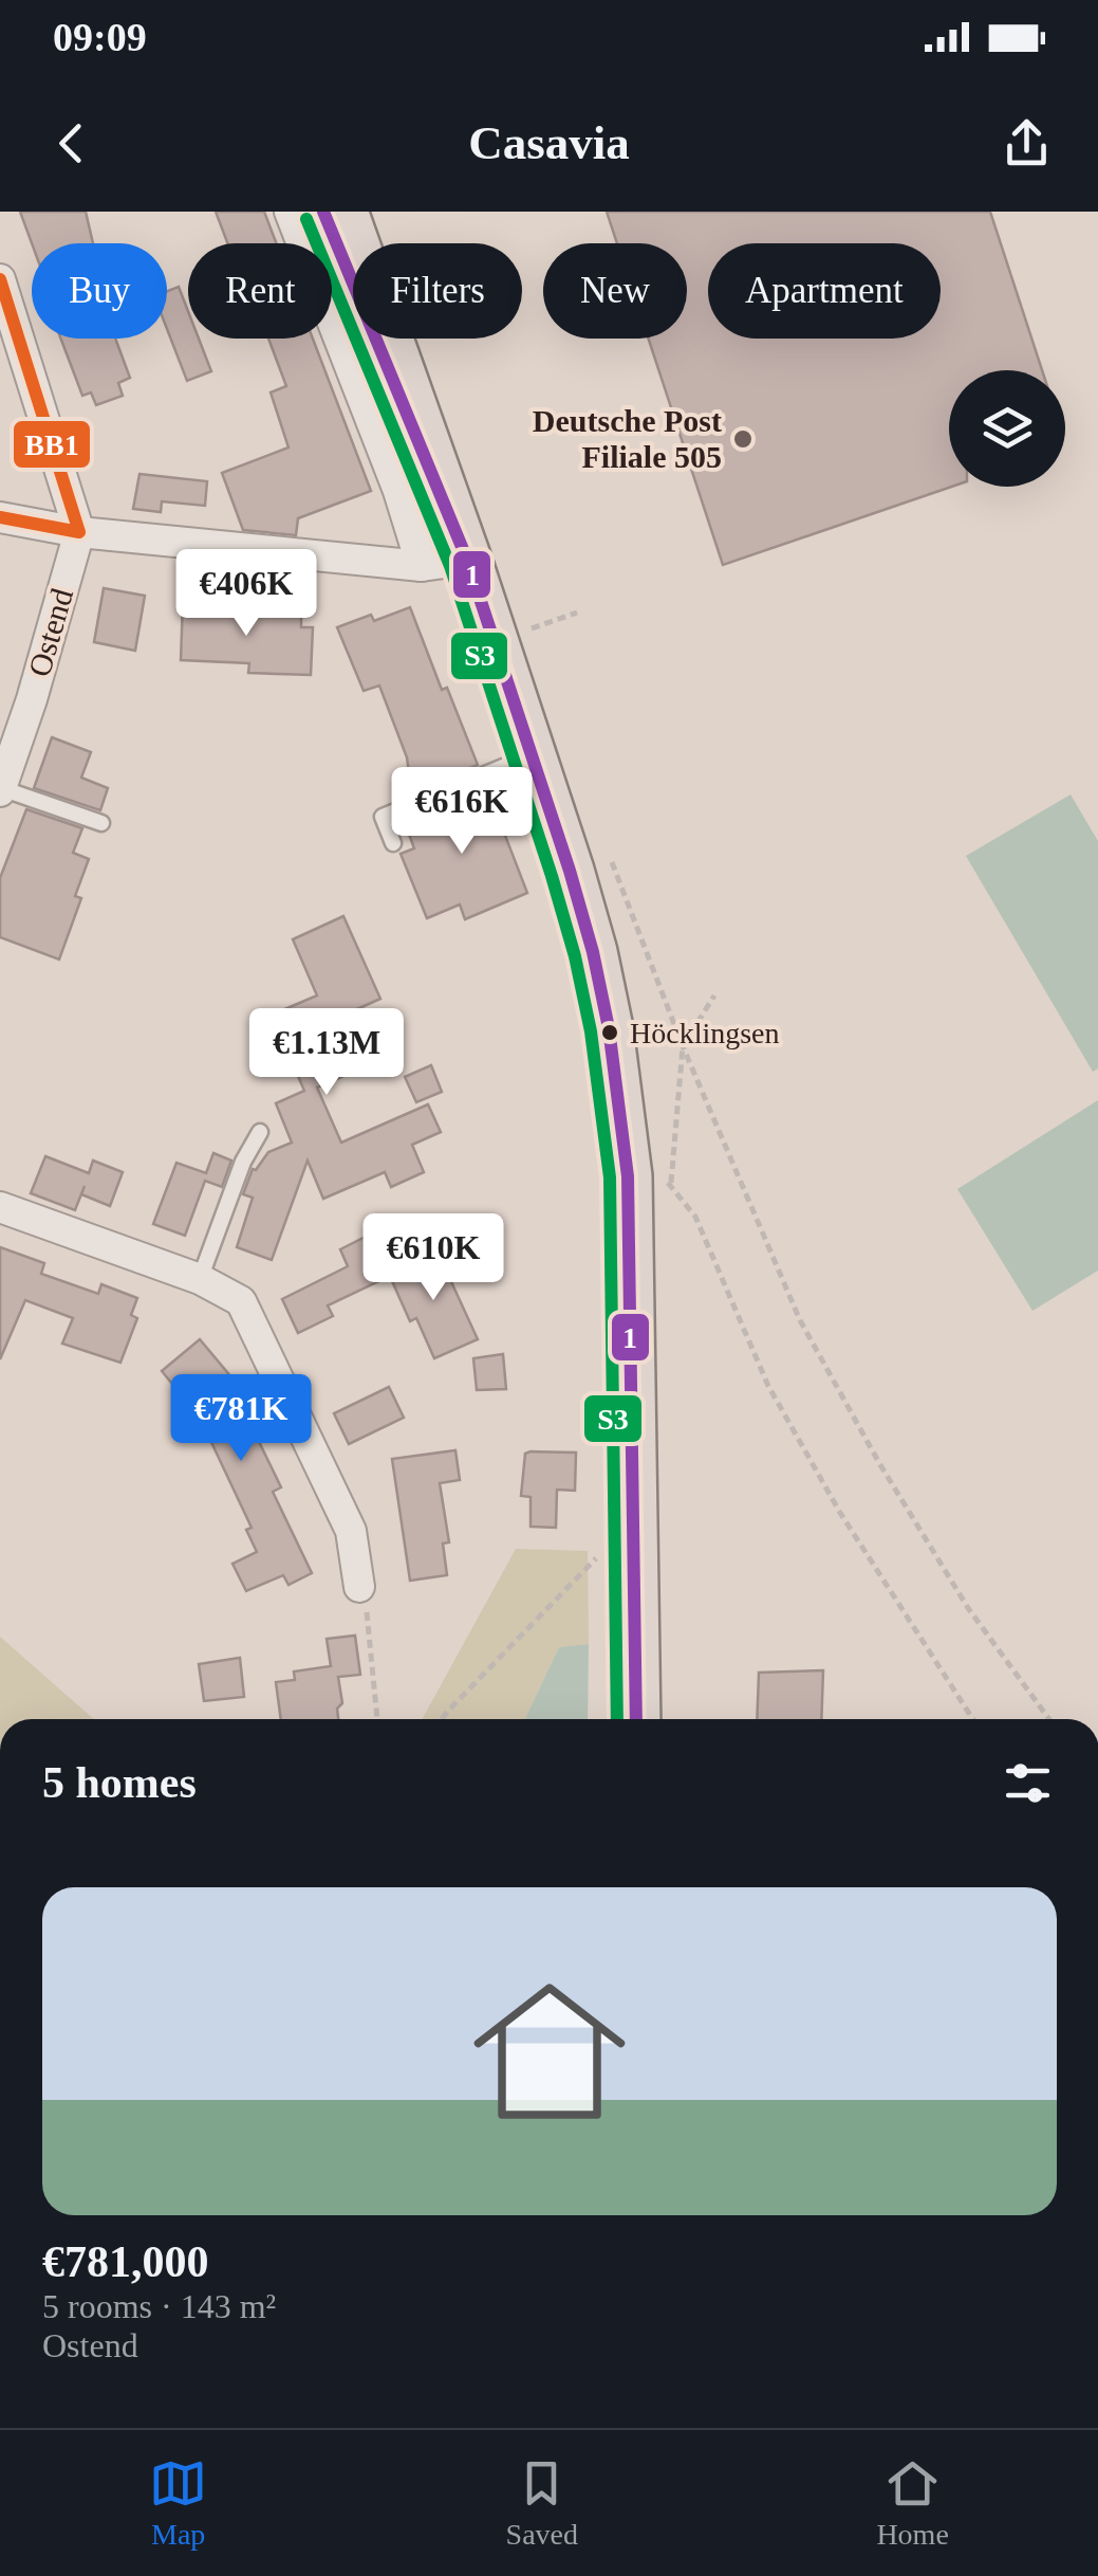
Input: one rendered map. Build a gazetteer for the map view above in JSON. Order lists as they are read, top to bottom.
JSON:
{
  "streets": {
    "street": ["Ostend"]
  },
  "places": ["Deutsche Post Filiale 505", "Höcklingsen"],
  "lines": ["transit line 1", "transit line S3", "transit line BB1"],
  "page": {
    "status": "09:09",
    "header": "Casavia",
    "chip": [
      "Buy",
      "Rent",
      "Filters",
      "New",
      "Apartment"
    ],
    "price": [
      "€406K",
      "€616K",
      "€1.13M",
      "€610K",
      "€781K"
    ],
    "heading": "5 homes",
    "list": [
      {
        "name": "€781,000",
        "note": "5 rooms · 143 m² · Ostend"
      }
    ],
    "tabs": ["Map", "Saved", "Home"]
  }
}
